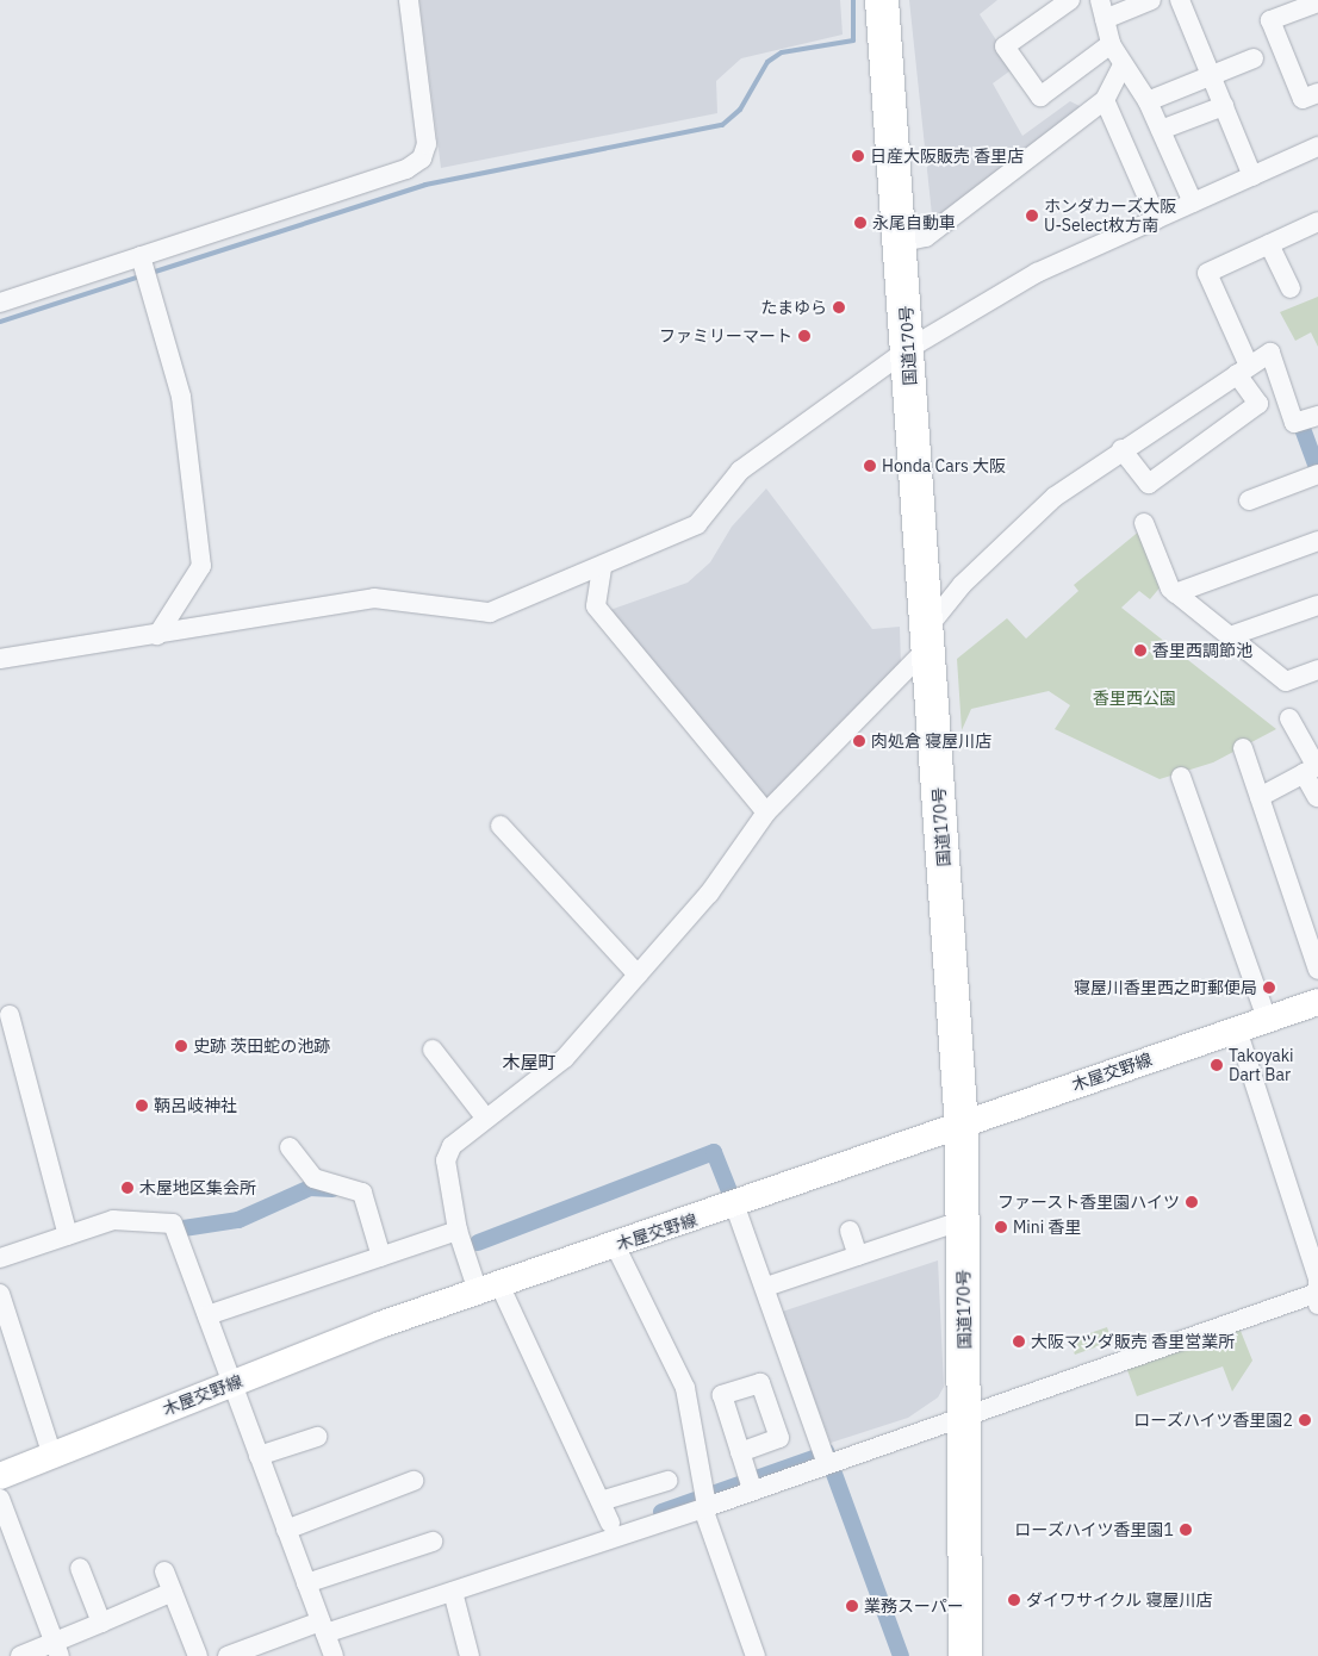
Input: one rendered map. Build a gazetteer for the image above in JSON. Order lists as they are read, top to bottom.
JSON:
{
  "streets": {
    "highway": ["国道170号"],
    "main road": ["木屋交野線"]
  },
  "crossings": [
    ["国道170号", "木屋交野線"]
  ],
  "districts": ["木屋町"],
  "parks": ["香里西公園"],
  "places": [
    "日産大阪販売 香里店",
    "ホンダカーズ大阪 U-Select枚方南",
    "永尾自動車",
    "たまゆら",
    "ファミリーマート",
    "Honda Cars 大阪",
    "香里西調節池",
    "肉処倉 寝屋川店",
    "寝屋川香里西之町郵便局",
    "史跡 茨田蛇の池跡",
    "Takoyaki Dart Bar",
    "鞆呂岐神社",
    "木屋地区集会所",
    "ファースト香里園ハイツ",
    "Mini 香里",
    "大阪マツダ販売 香里営業所",
    "ローズハイツ香里園2",
    "ローズハイツ香里園1",
    "ダイワサイクル 寝屋川店",
    "業務スーパー"
  ]
}
